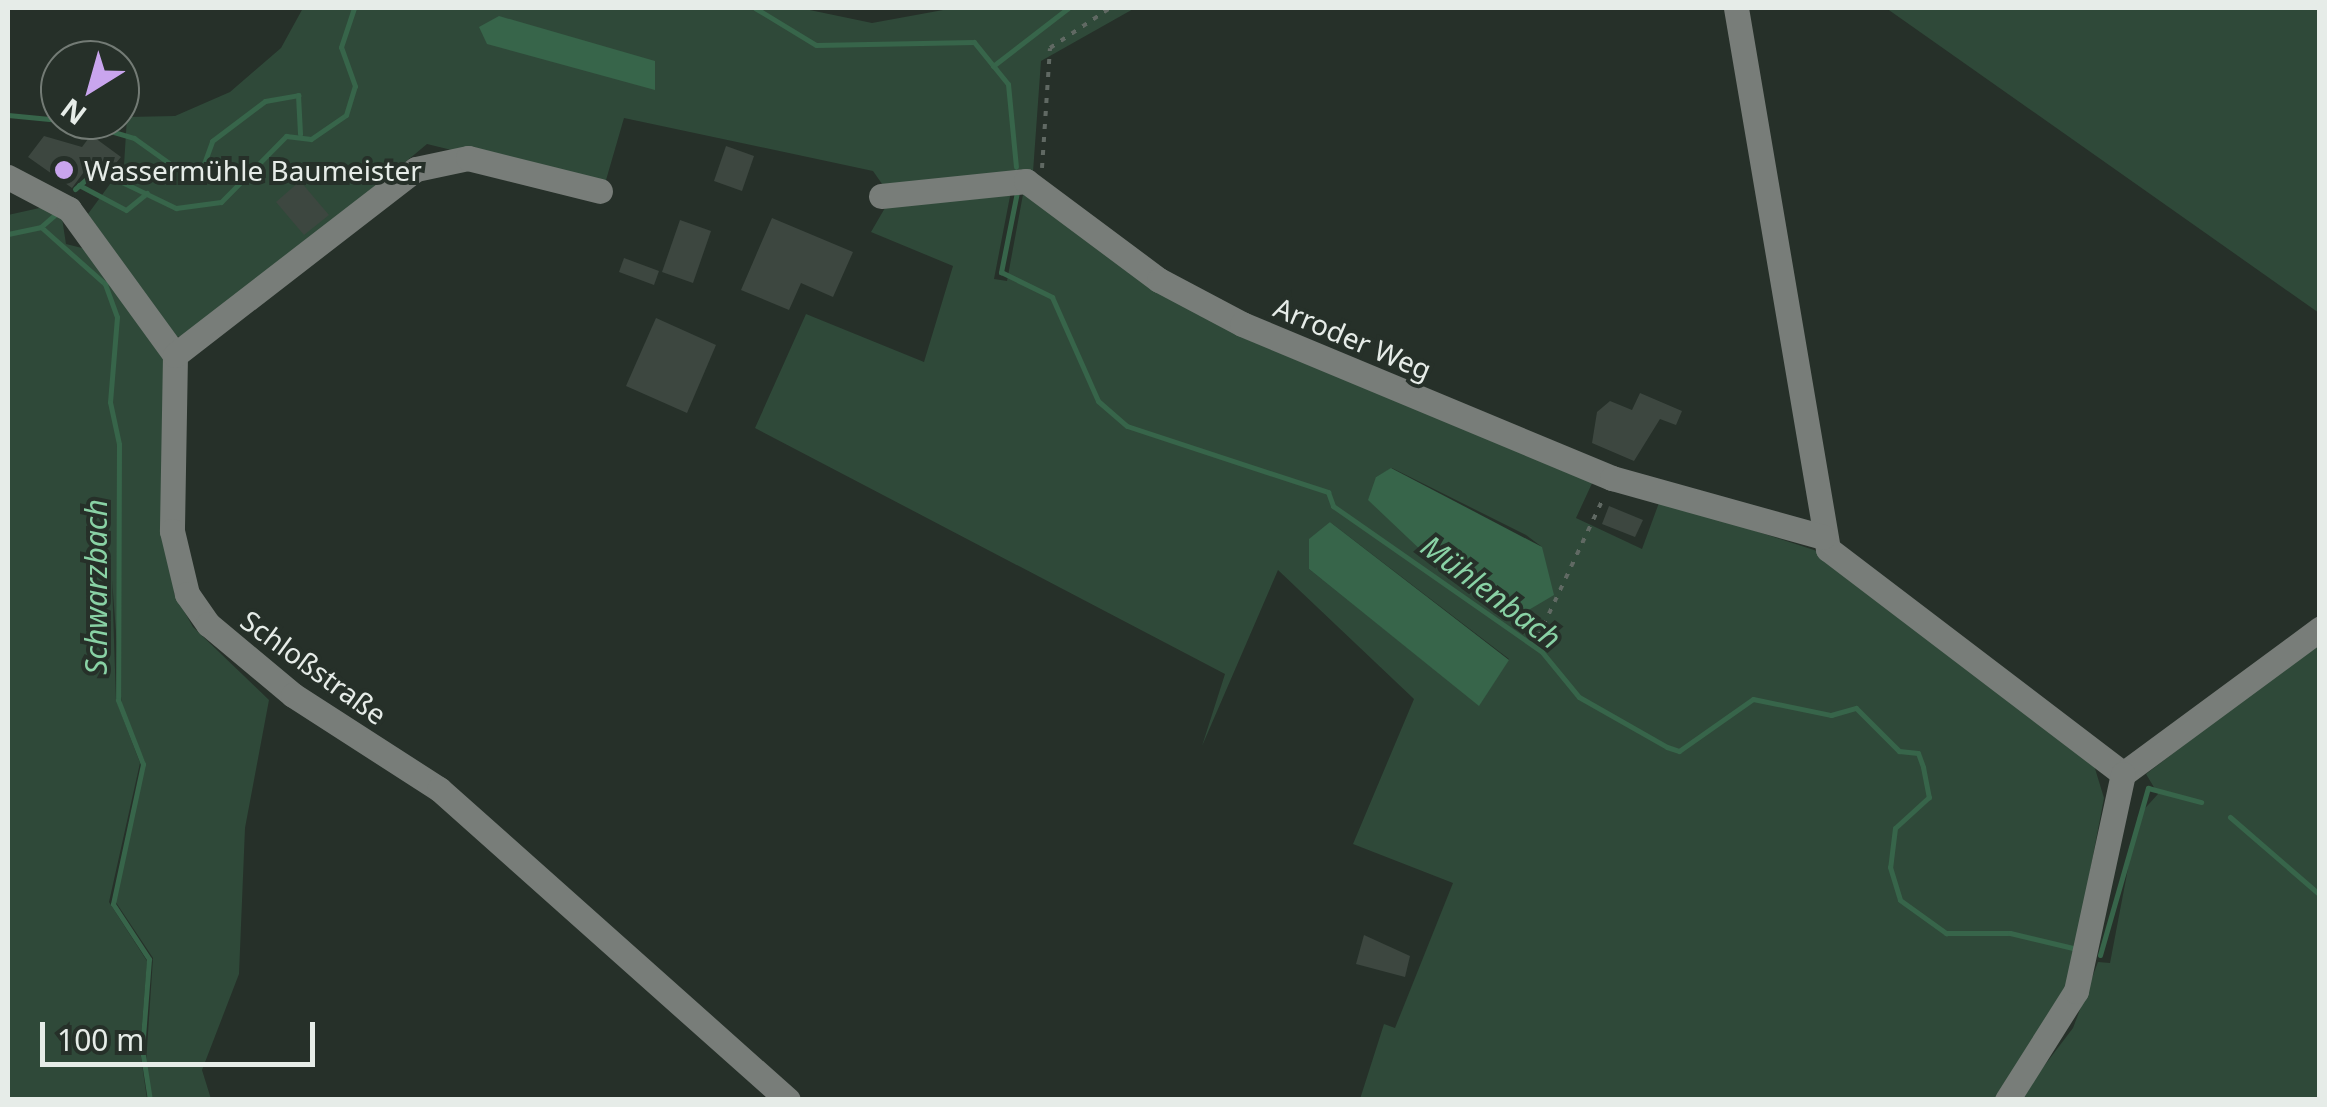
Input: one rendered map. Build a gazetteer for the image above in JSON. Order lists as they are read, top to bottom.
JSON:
{
  "streets": {
    "street": ["Arroder Weg", "Schloßstraße"]
  },
  "water": ["Schwarzbach", "Mühlenbach"],
  "places": ["Wassermühle Baumeister"],
  "scale_bar": "100 m",
  "north": "bottom left"
}
